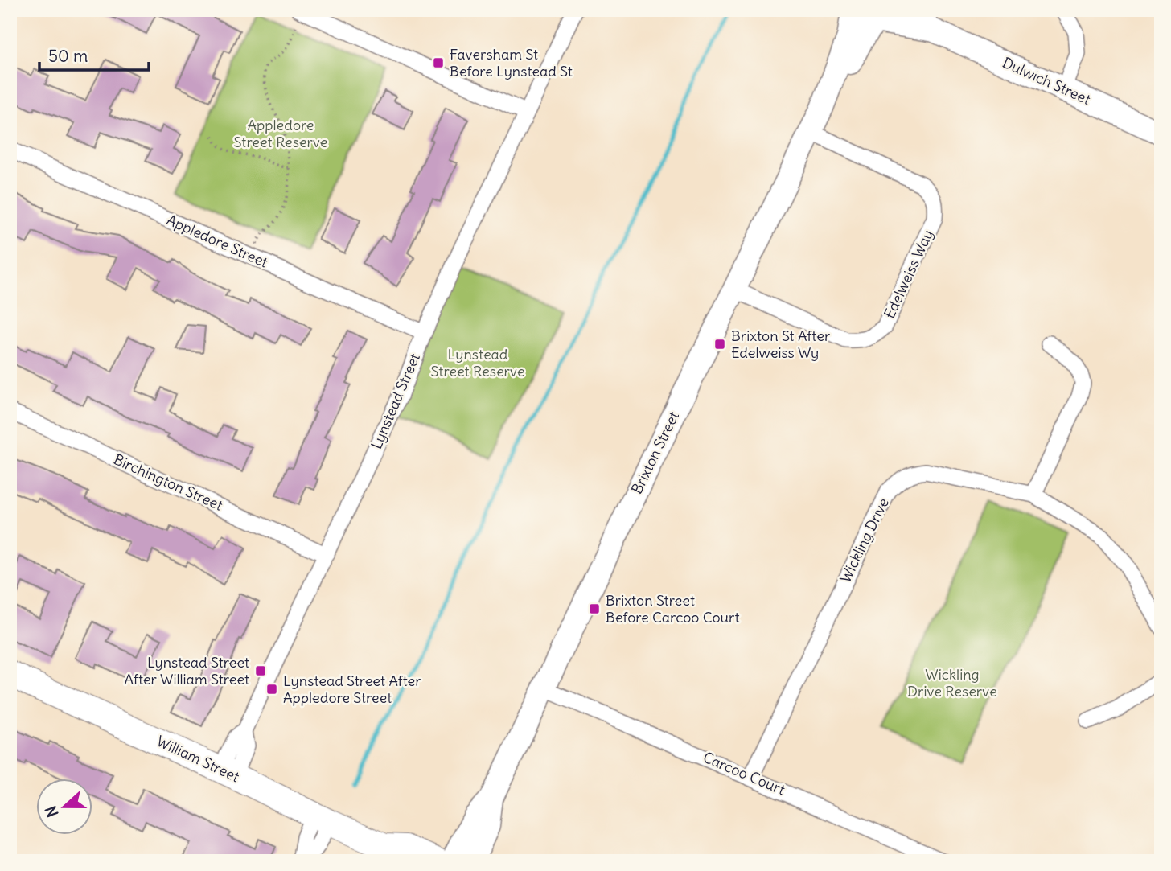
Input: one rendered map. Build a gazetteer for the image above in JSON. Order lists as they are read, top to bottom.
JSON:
{
  "streets": {
    "main road": ["Dulwich Street", "Brixton Street", "William Street"],
    "street": [
      "Appledore Street",
      "Edelweiss Way",
      "Lynstead Street",
      "Birchington Street",
      "Wickling Drive",
      "Carcoo Court"
    ]
  },
  "crossings": [
    ["Dulwich Street", "Brixton Street"],
    ["Appledore Street", "Lynstead Street"],
    ["Edelweiss Way", "Brixton Street"],
    ["Lynstead Street", "Birchington Street"],
    ["Lynstead Street", "William Street"],
    ["Brixton Street", "Carcoo Court"],
    ["Wickling Drive", "Carcoo Court"]
  ],
  "parks": ["Appledore Street Reserve", "Lynstead Street Reserve", "Wickling Drive Reserve"],
  "places": {
    "transit": [
      "Faversham St Before Lynstead St",
      "Brixton St After Edelweiss Wy",
      "Brixton Street Before Carcoo Court",
      "Lynstead Street After William Street",
      "Lynstead Street After Appledore Street"
    ]
  },
  "scale_bar": "50 m",
  "north": "left"
}
